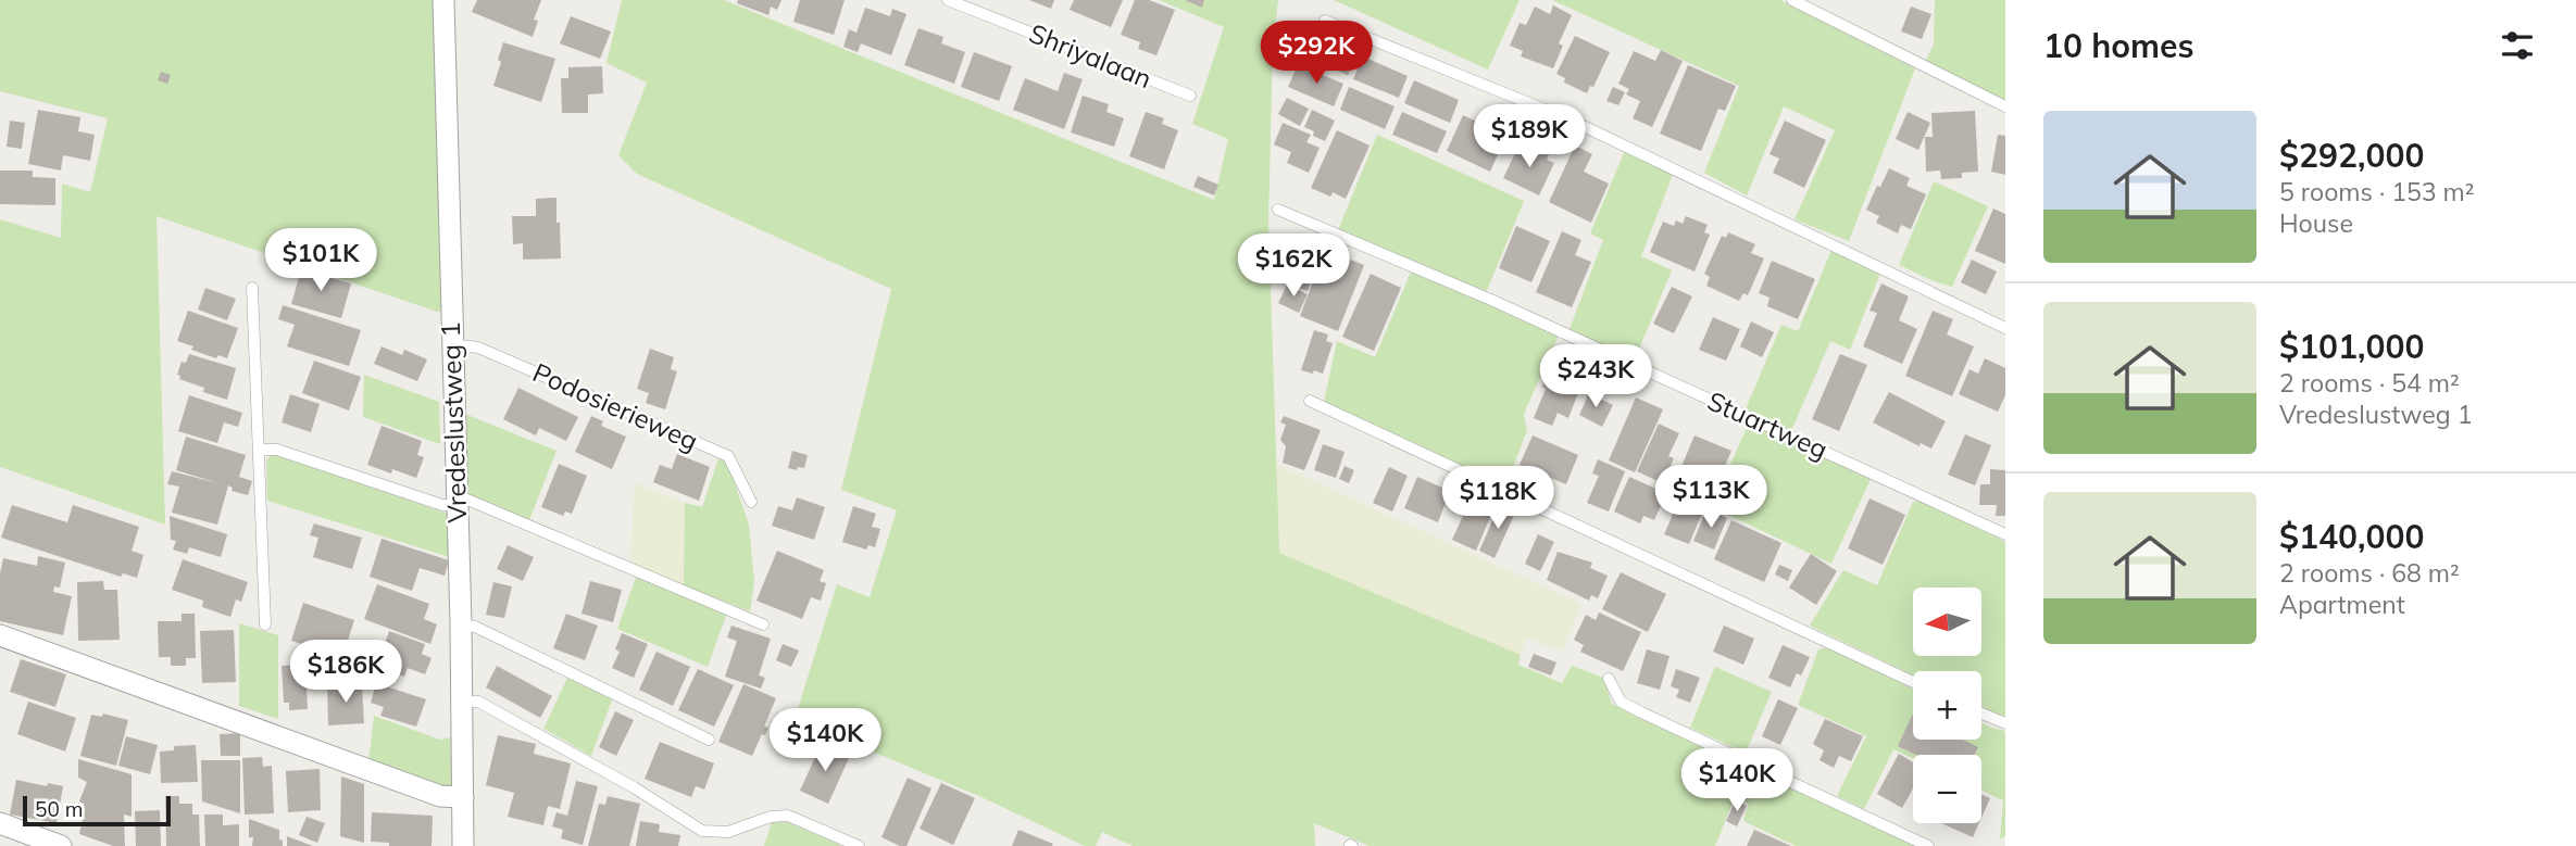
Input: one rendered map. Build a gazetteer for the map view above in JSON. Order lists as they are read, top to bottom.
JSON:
{
  "streets": {
    "street": ["Vredeslustweg 1"],
    "lane": ["Shriyalaan", "Podosierieweg", "Stuartweg"]
  },
  "crossings": [
    ["Podosierieweg", "Vredeslustweg 1"]
  ],
  "scale_bar": "50 m",
  "north": "left",
  "page": {
    "heading": "10 homes",
    "price": [
      "$292K",
      "$189K",
      "$101K",
      "$162K",
      "$243K",
      "$113K",
      "$118K",
      "$186K",
      "$140K",
      "$140K"
    ],
    "list": [
      {
        "name": "$292,000",
        "note": "5 rooms · 153 m² · House"
      },
      {
        "name": "$101,000",
        "note": "2 rooms · 54 m² · Vredeslustweg 1"
      },
      {
        "name": "$140,000",
        "note": "2 rooms · 68 m² · Apartment"
      }
    ],
    "map_buttons": ["+", "−"],
    "scale": "50 m"
  }
}
